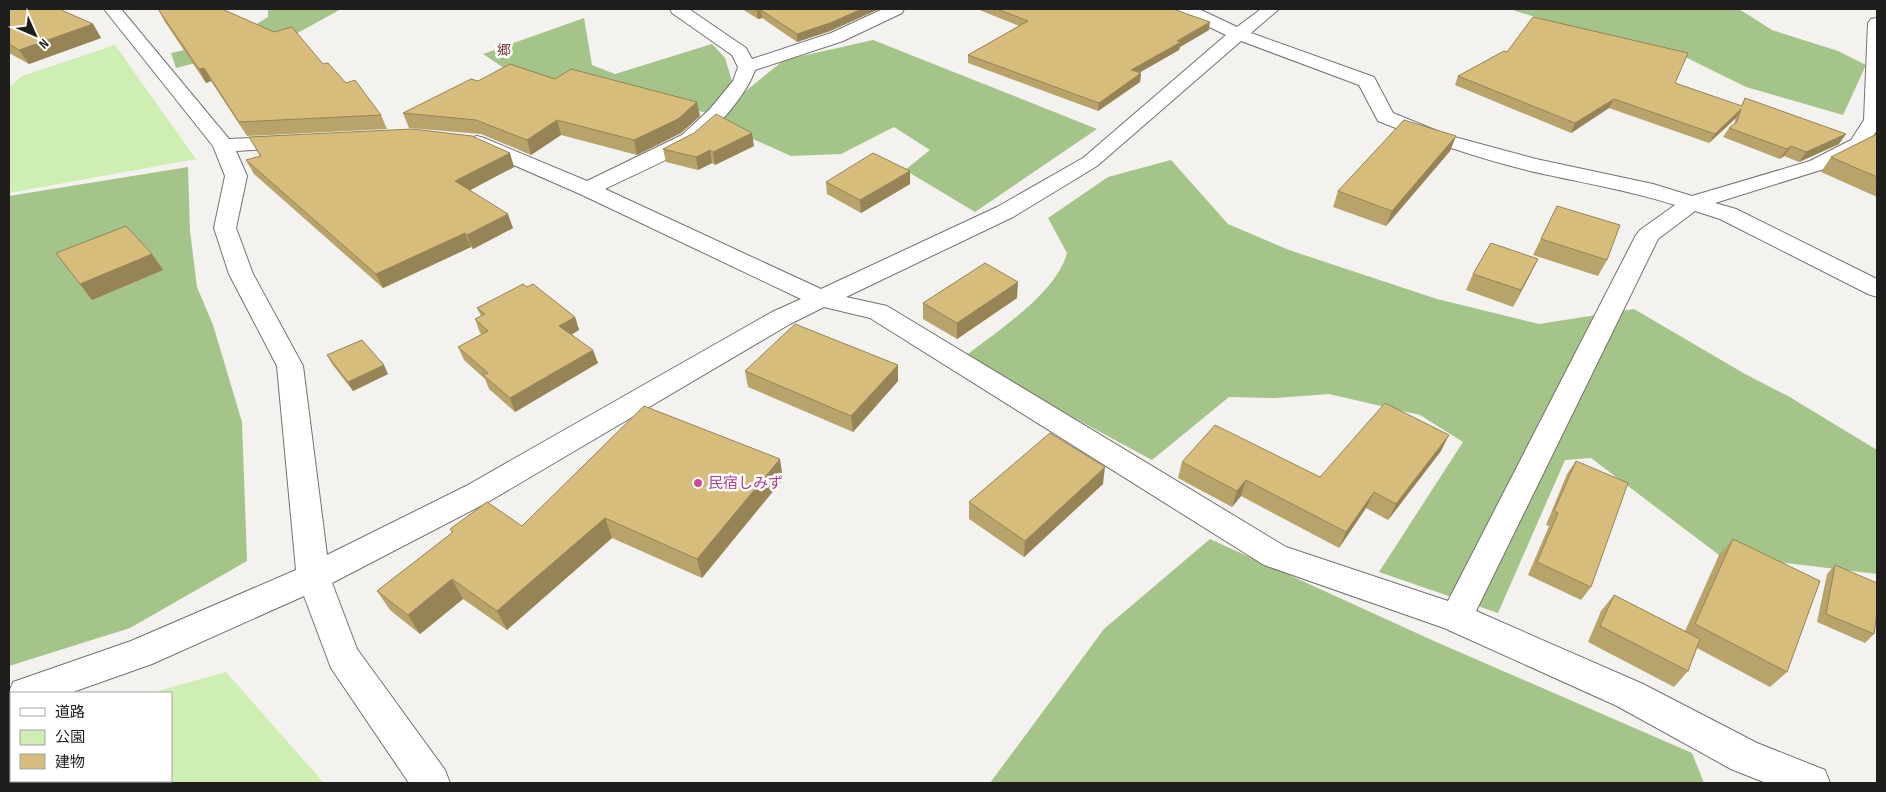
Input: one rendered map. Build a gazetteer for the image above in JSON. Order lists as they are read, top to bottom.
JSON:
{
  "districts": ["郷"],
  "places": ["民宿しみず"],
  "legend": ["道路", "公園", "建物"],
  "north": "bottom right"
}
